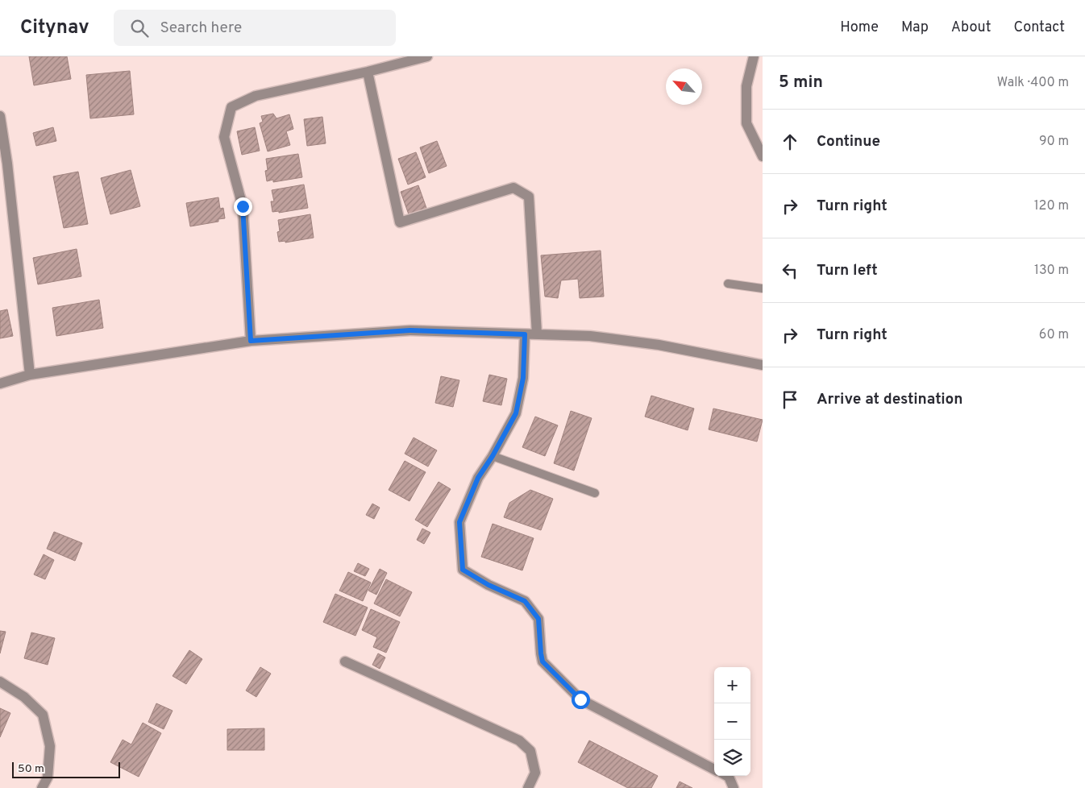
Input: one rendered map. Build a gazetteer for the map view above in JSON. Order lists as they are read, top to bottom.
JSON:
{
  "scale_bar": "50 m",
  "north": "top left",
  "page": {
    "header": "Citynav",
    "search": "Search here",
    "nav": [
      "Home",
      "Map",
      "About",
      "Contact"
    ],
    "heading": ["5 min", "Walk · 400 m"],
    "list": [
      ["Continue", "90 m"],
      ["Turn right", "120 m"],
      ["Turn left", "130 m"],
      ["Turn right", "60 m"],
      "Arrive at destination"
    ],
    "map_buttons": ["+", "−"],
    "scale": "50 m"
  }
}
